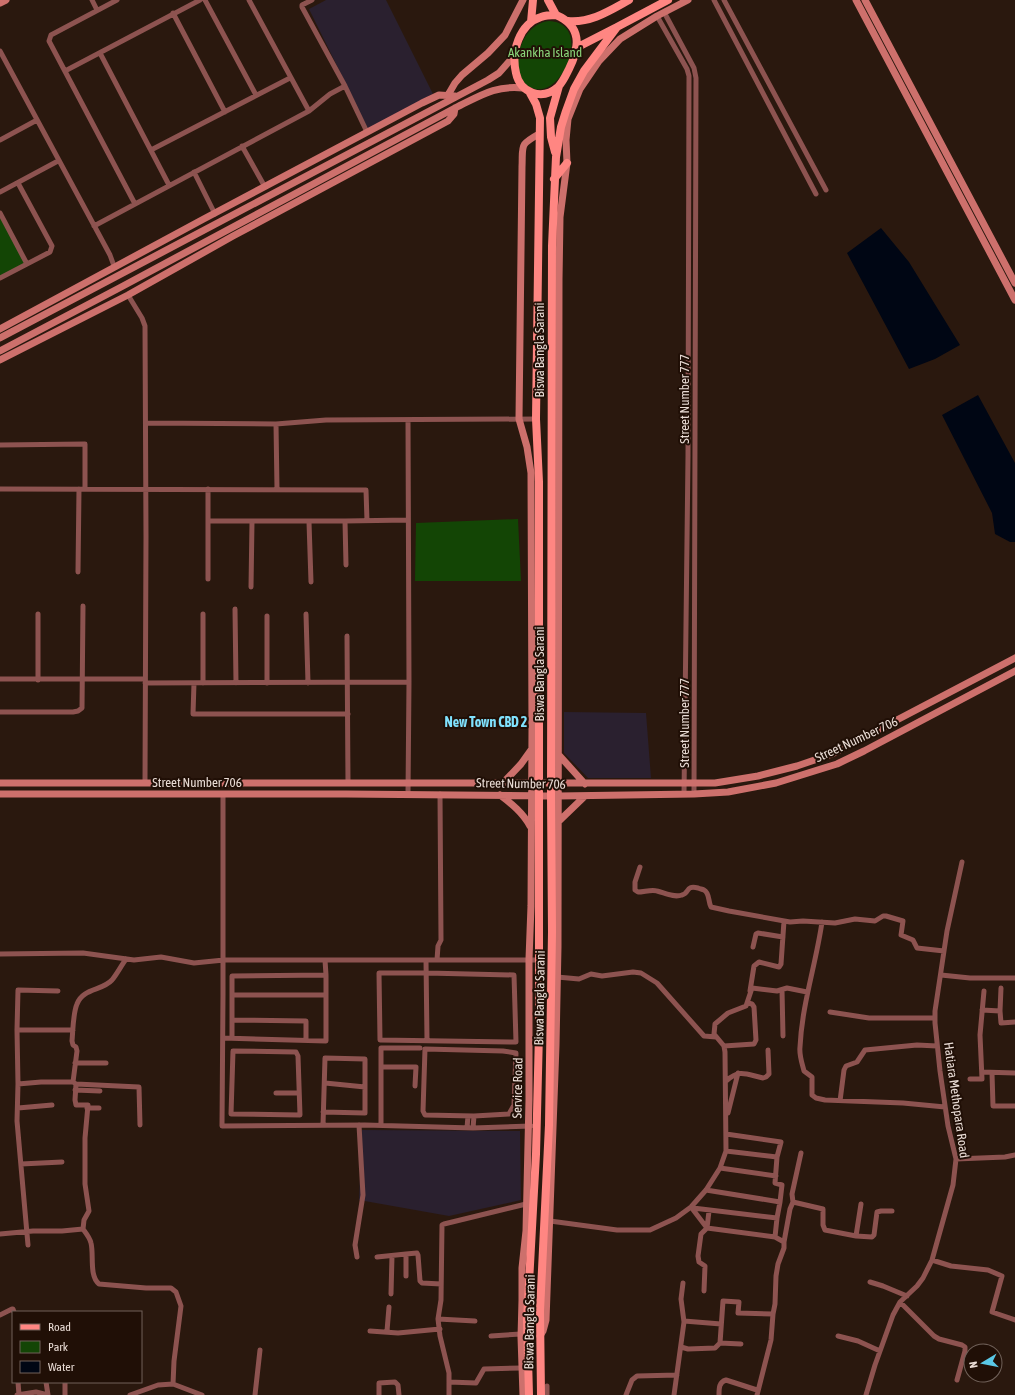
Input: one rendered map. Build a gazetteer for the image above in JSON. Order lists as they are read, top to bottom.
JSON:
{
  "streets": {
    "main road": ["Biswa Bangla Sarani"],
    "street": [
      "Street Number 777",
      "Street Number 706",
      "Service Road",
      "Hatiara Methopara Road"
    ]
  },
  "crossings": [
    ["Biswa Bangla Sarani", "Street Number 706"],
    ["Biswa Bangla Sarani", "Service Road"],
    ["Street Number 777", "Street Number 706"],
    ["Street Number 706", "Service Road"]
  ],
  "districts": ["New Town CBD 2"],
  "parks": ["Akankha Island"],
  "legend": ["Road", "Park", "Water"],
  "north": "left"
}
